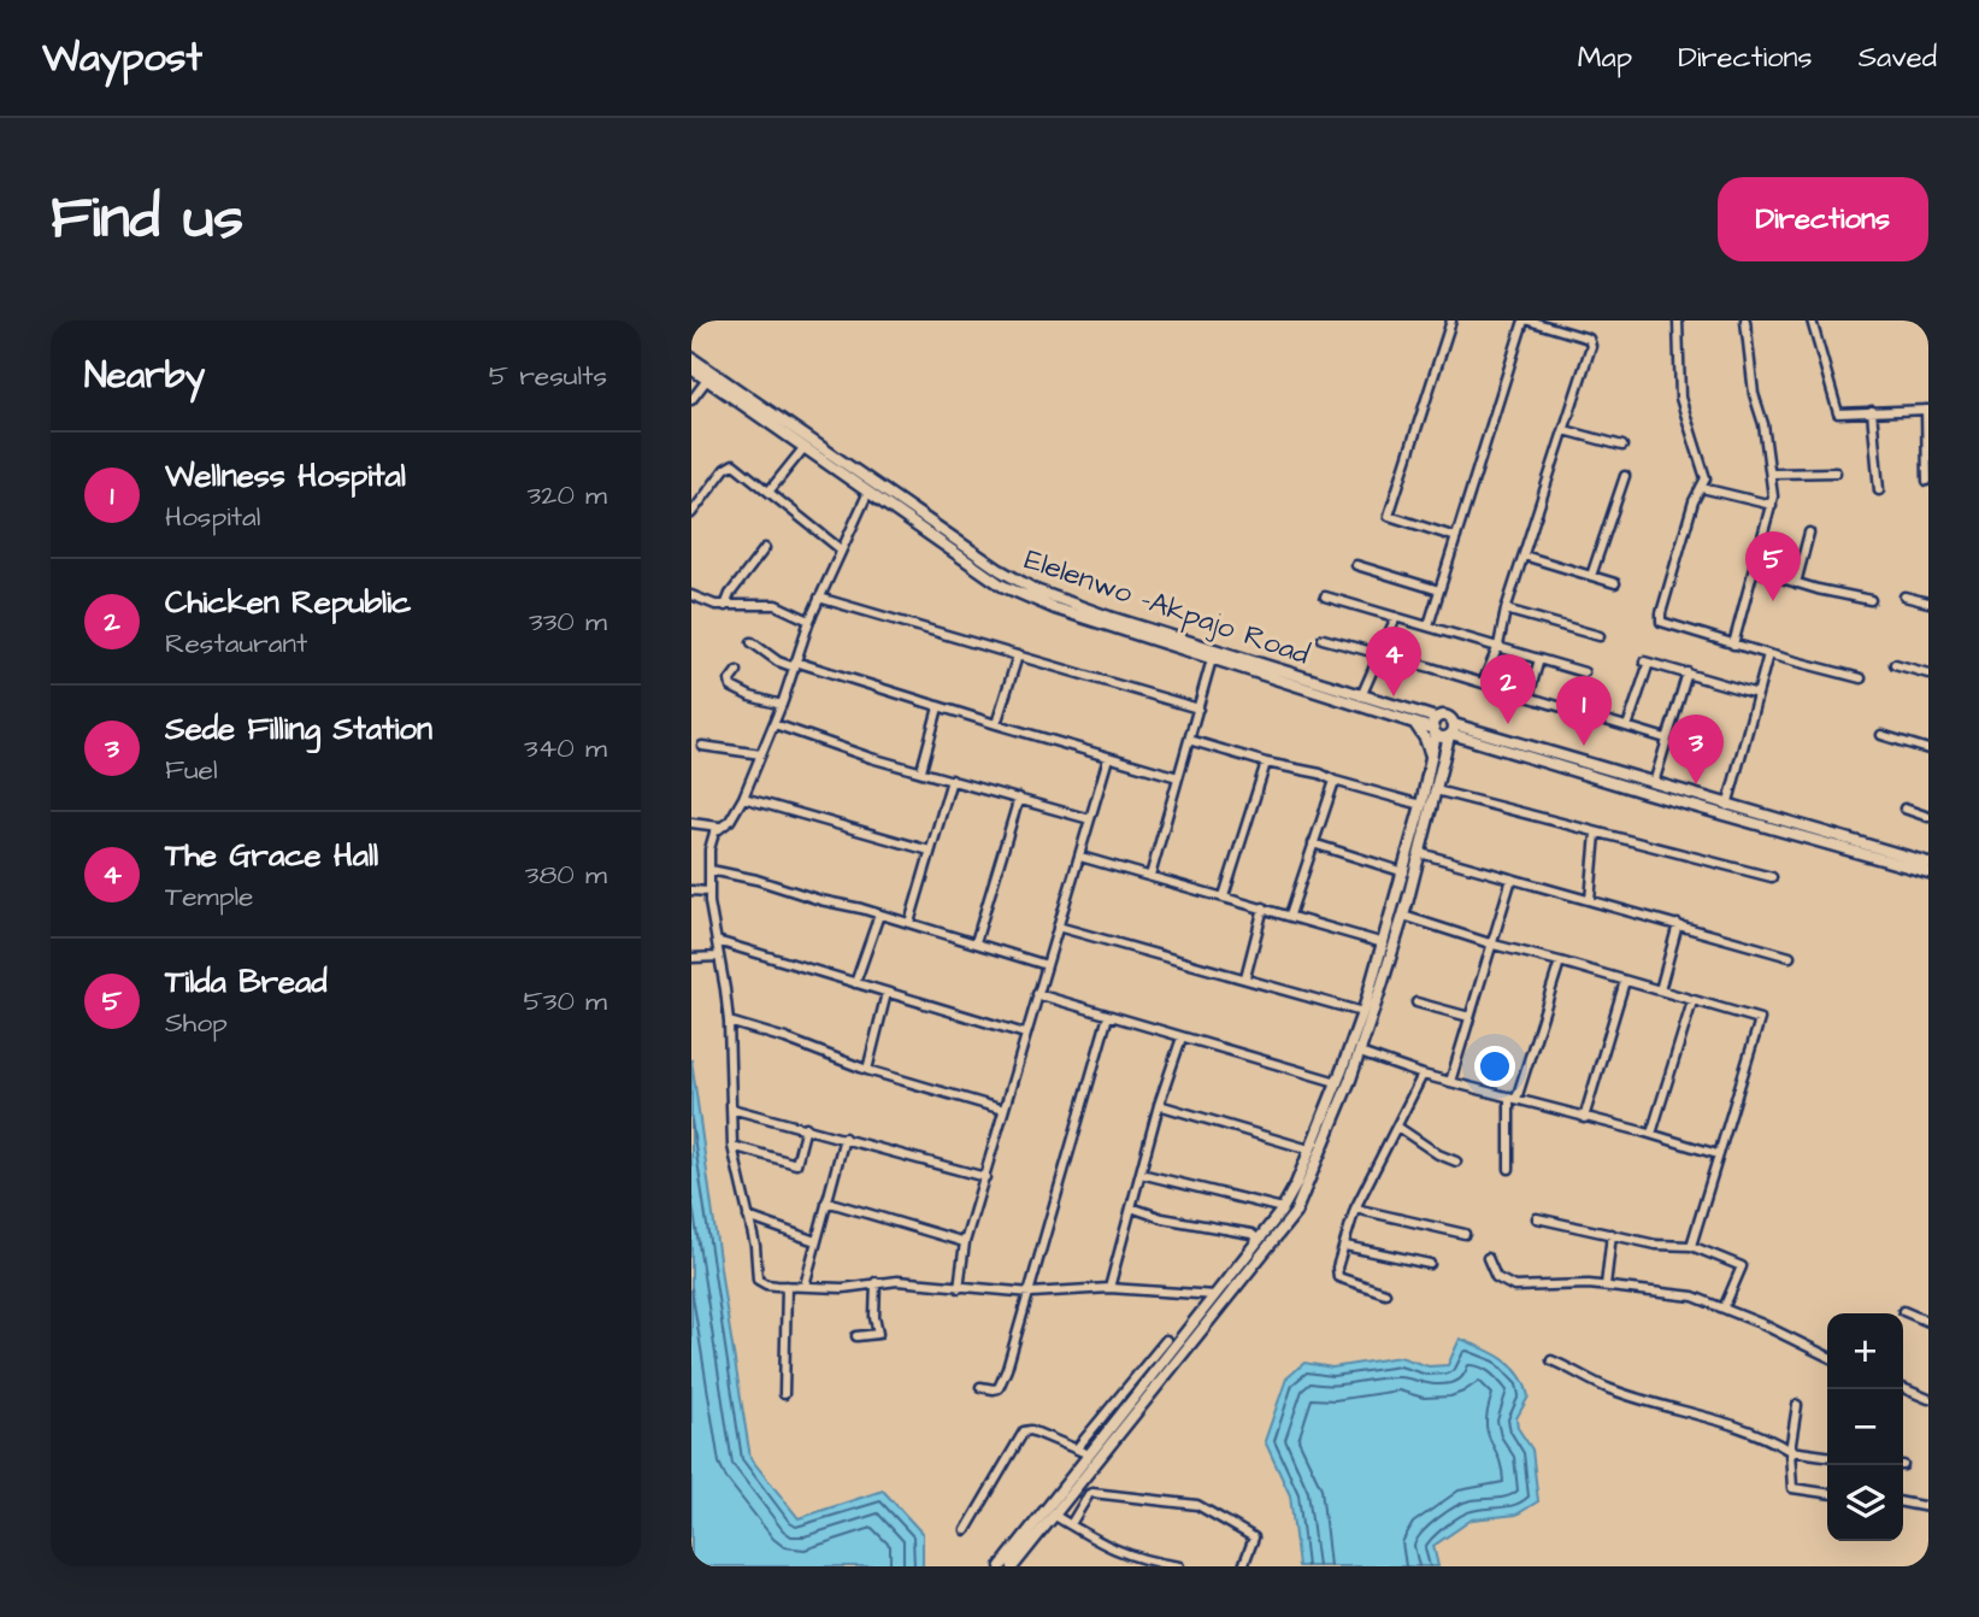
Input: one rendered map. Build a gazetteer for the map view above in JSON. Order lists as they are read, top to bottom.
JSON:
{
  "streets": {
    "main road": ["Elelenwo -Akpajo Road"]
  },
  "page": {
    "header": "Waypost",
    "nav": ["Map", "Directions", "Saved"],
    "buttons": "Directions",
    "title": "Find us",
    "heading": ["Nearby", "5 results"],
    "list": [
      {
        "mark": "1",
        "name": "Wellness Hospital",
        "note": "Hospital",
        "value": "320 m"
      },
      {
        "mark": "2",
        "name": "Chicken Republic",
        "note": "Restaurant",
        "value": "330 m"
      },
      {
        "mark": "3",
        "name": "Sede Filling Station",
        "note": "Fuel",
        "value": "340 m"
      },
      {
        "mark": "4",
        "name": "The Grace Hall",
        "note": "Temple",
        "value": "380 m"
      },
      {
        "mark": "5",
        "name": "Tilda Bread",
        "note": "Shop",
        "value": "530 m"
      }
    ],
    "pins": [
      "5",
      "4",
      "2",
      "1",
      "3"
    ],
    "map_buttons": ["+", "−"]
  }
}
